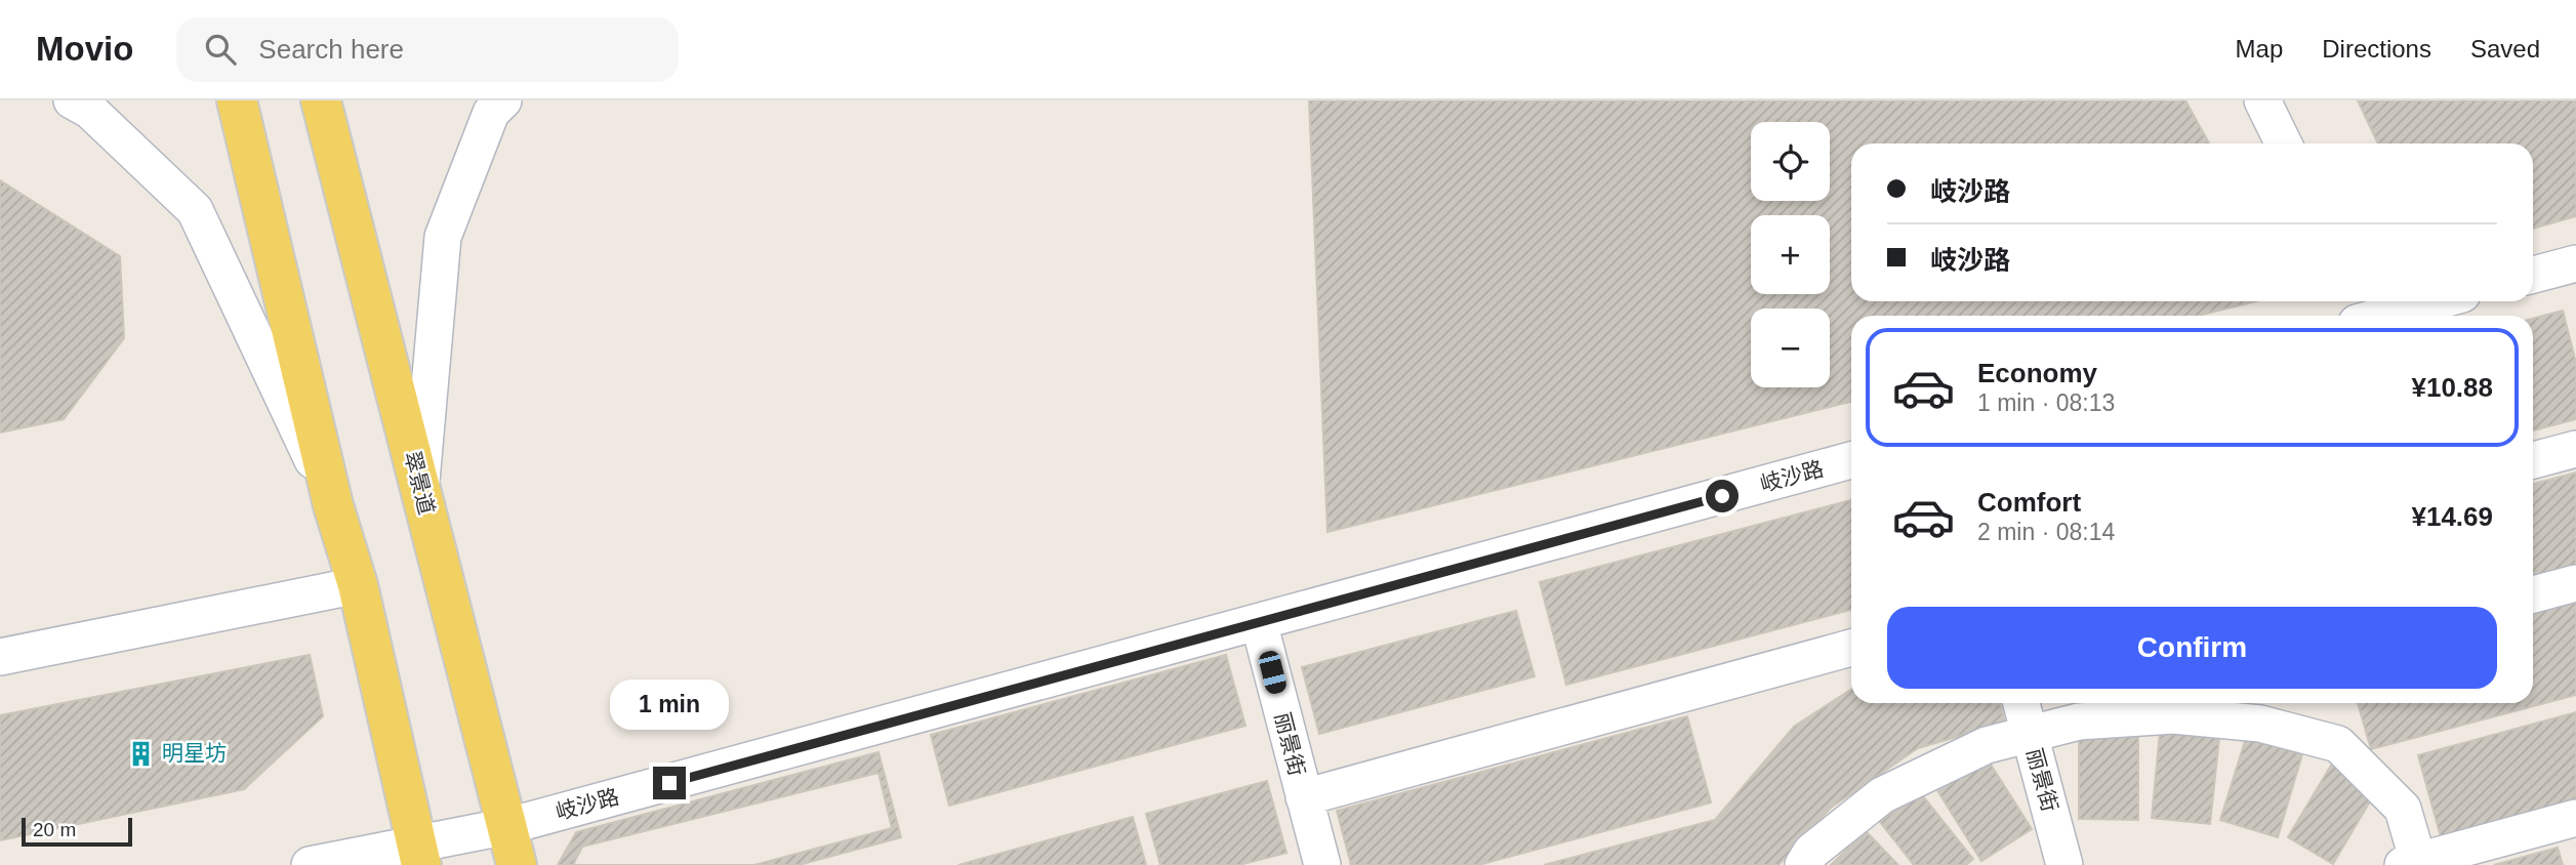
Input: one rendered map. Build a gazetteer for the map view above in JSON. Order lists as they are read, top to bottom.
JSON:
{
  "streets": {
    "main road": ["翠景道"],
    "street": ["岐沙路", "丽景街"]
  },
  "crossings": [
    ["岐沙路", "翠景道"],
    ["岐沙路", "丽景街"]
  ],
  "places": {
    "building": ["明星坊"]
  },
  "scale_bar": "20 m",
  "page": {
    "header": "Movio",
    "search": "Search here",
    "nav": ["Map", "Directions", "Saved"],
    "map_buttons": ["+", "−"],
    "banner": ["岐沙路", "岐沙路"],
    "list": [
      {
        "name": "Economy",
        "note": "1 min · 08:13",
        "value": "¥10.88"
      },
      {
        "name": "Comfort",
        "note": "2 min · 08:14",
        "value": "¥14.69"
      }
    ],
    "buttons": "Confirm",
    "bubble": "1 min",
    "scale": "20 m"
  }
}
